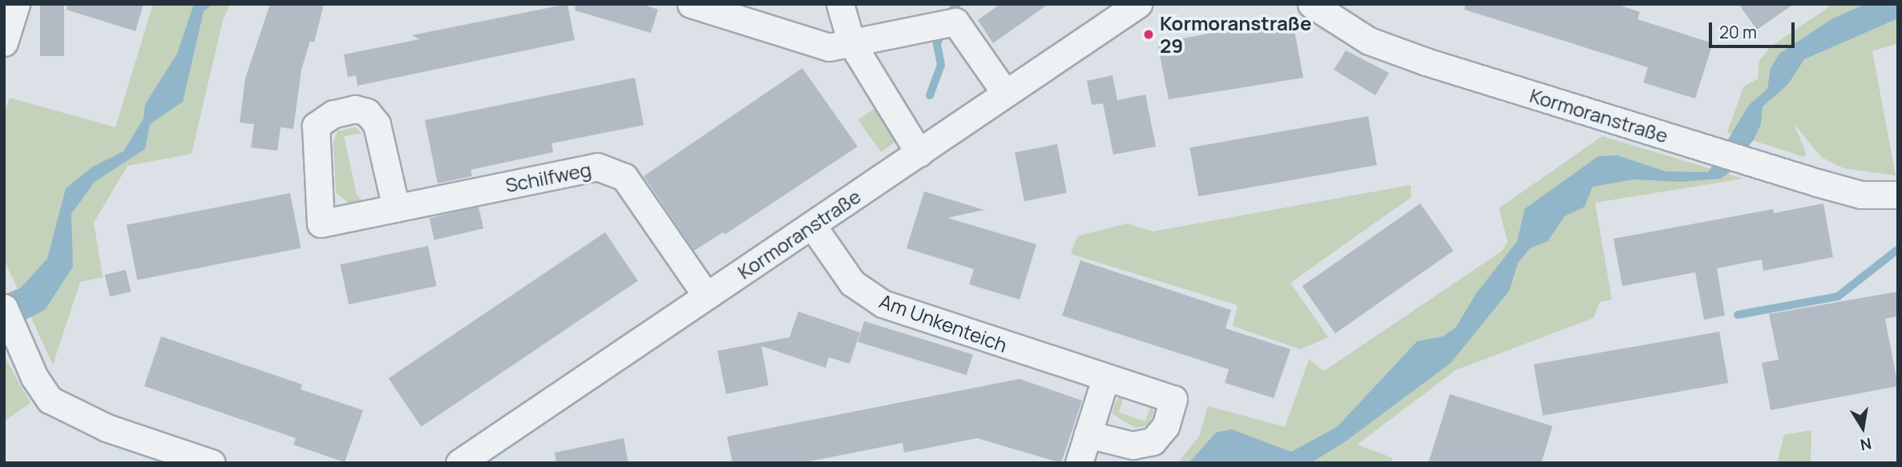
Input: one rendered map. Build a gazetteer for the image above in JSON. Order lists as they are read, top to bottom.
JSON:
{
  "streets": {
    "street": ["Kormoranstraße", "Schilfweg", "Am Unkenteich"]
  },
  "crossings": [
    ["Kormoranstraße", "Schilfweg"],
    ["Kormoranstraße", "Am Unkenteich"]
  ],
  "places": ["Kormoranstraße 29"],
  "scale_bar": "20 m",
  "north": "bottom"
}
